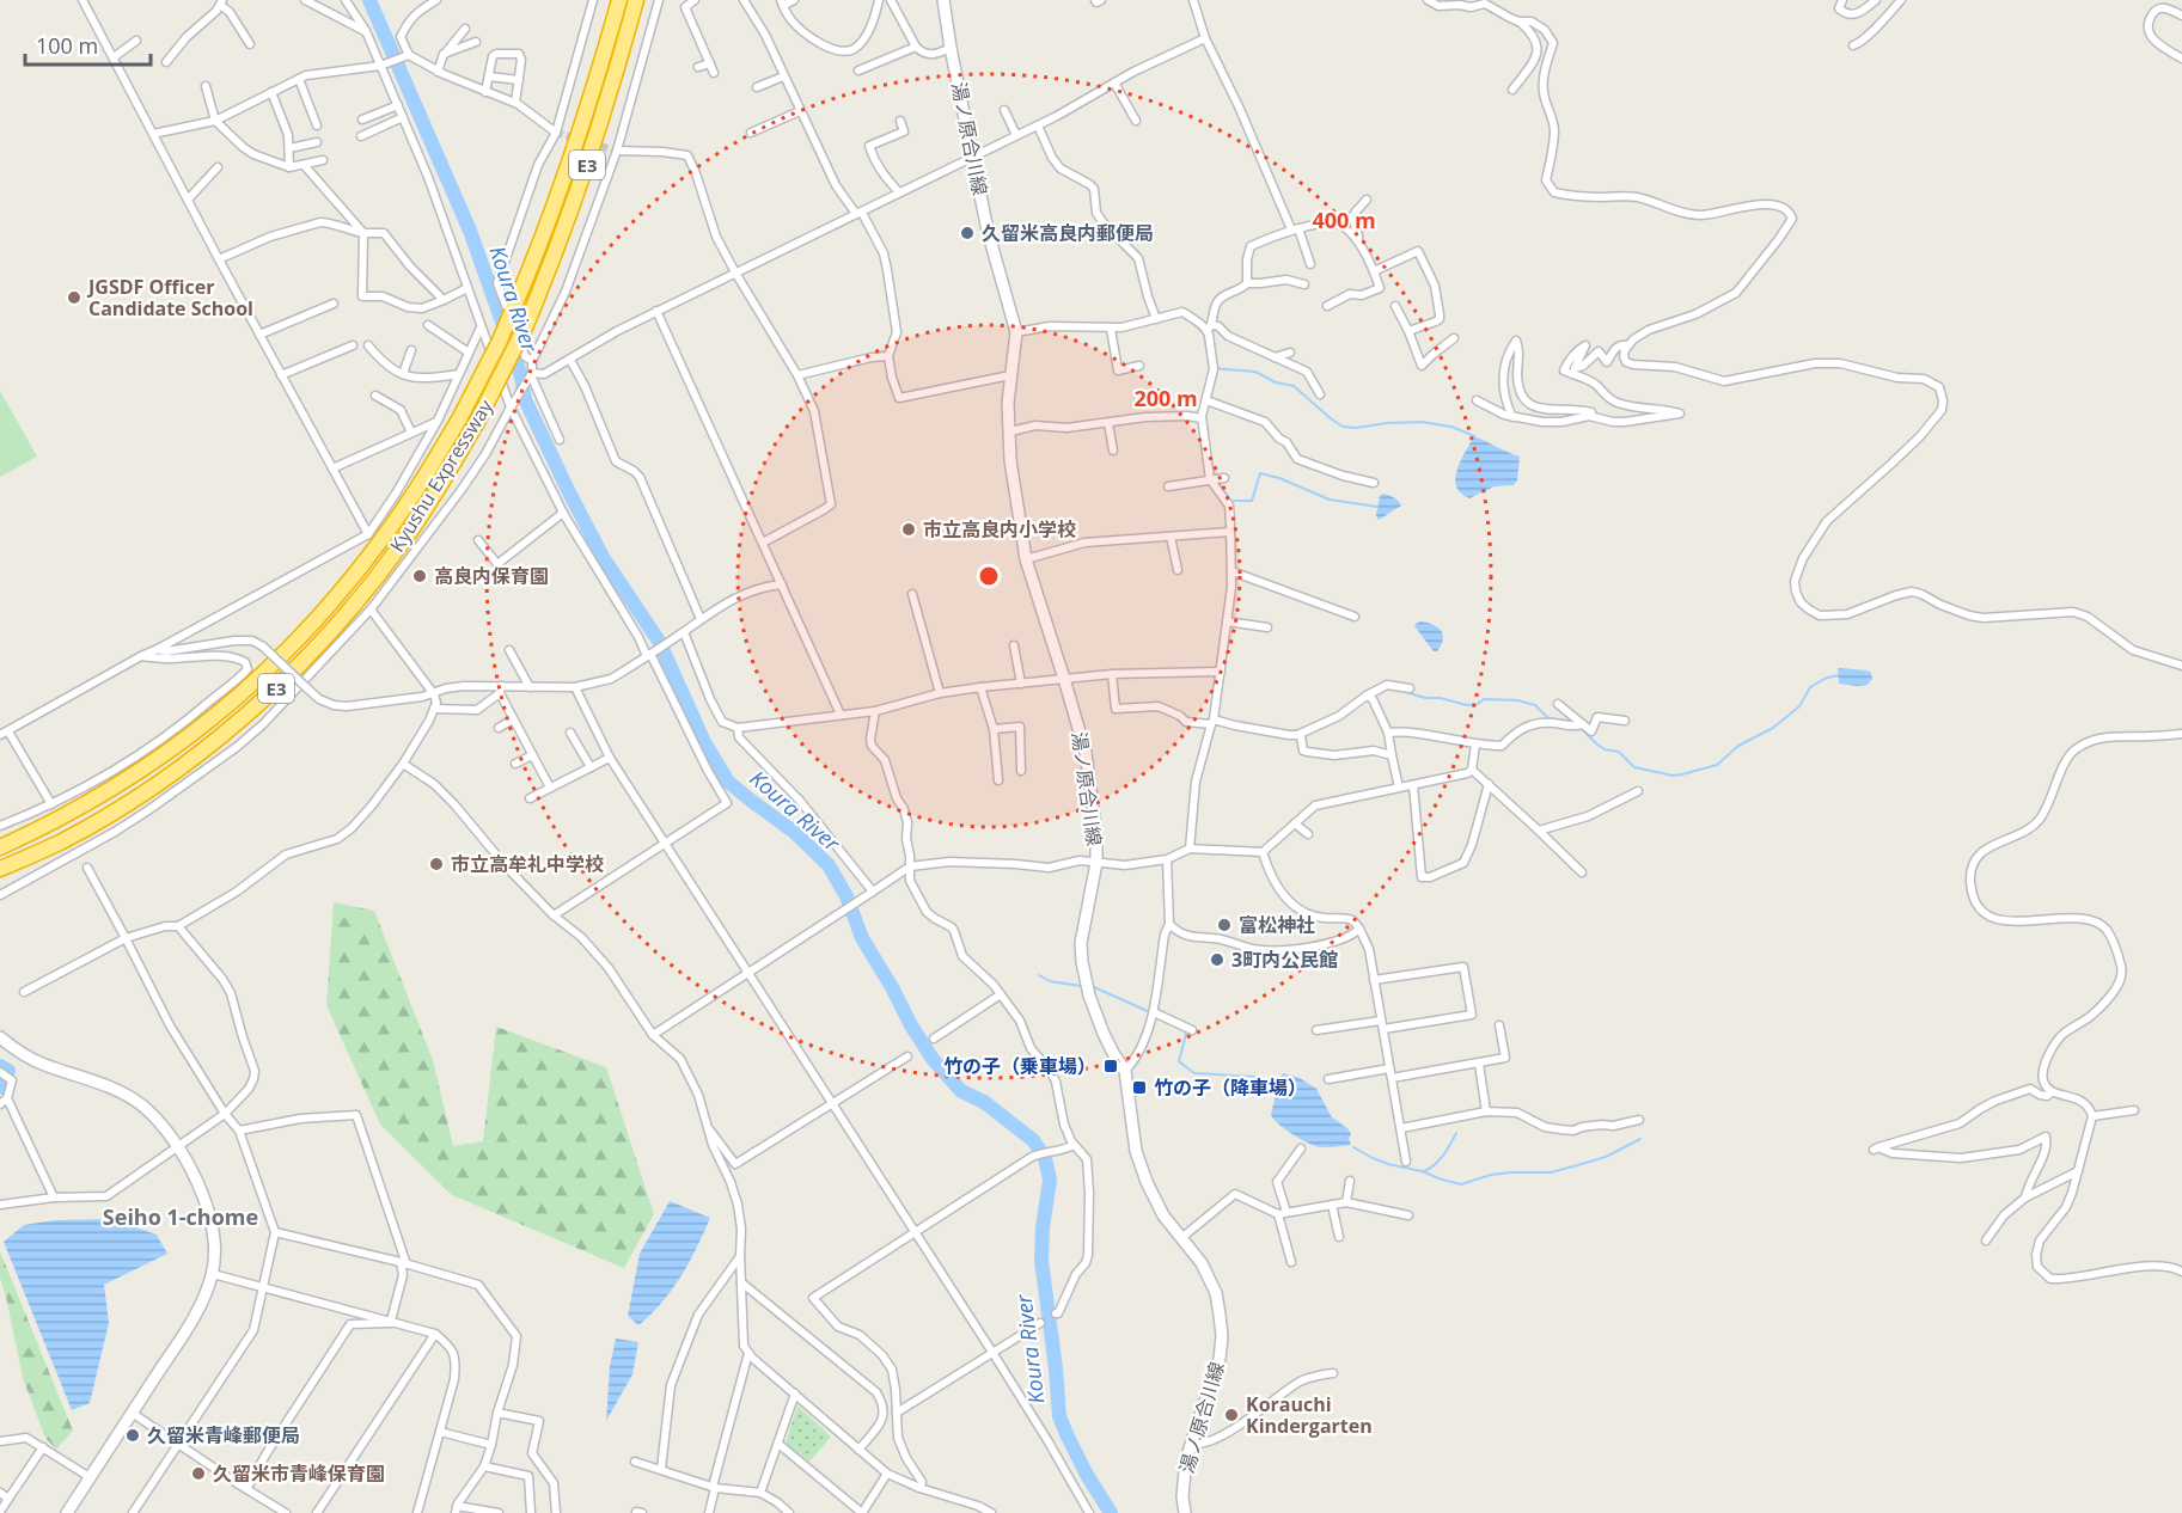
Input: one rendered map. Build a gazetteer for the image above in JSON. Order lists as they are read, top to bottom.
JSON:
{
  "streets": {
    "highway": ["E3", "Kyushu Expressway"],
    "main road": ["湯ノ原合川線"]
  },
  "districts": ["Seiho 1-chome"],
  "water": ["Koura River"],
  "places": {
    "other": [
      "久留米高良内郵便局",
      "JGSDF Officer Candidate School",
      "市立高良内小学校",
      "高良内保育園",
      "市立高牟礼中学校",
      "富松神社",
      "3町内公民館",
      "Korauchi Kindergarten",
      "久留米青峰郵便局",
      "久留米市青峰保育園"
    ],
    "transit": ["竹の子（乗車場）", "竹の子（降車場）"]
  },
  "scale_bar": "100 m",
  "rings": ["400 m", "200 m"]
}
